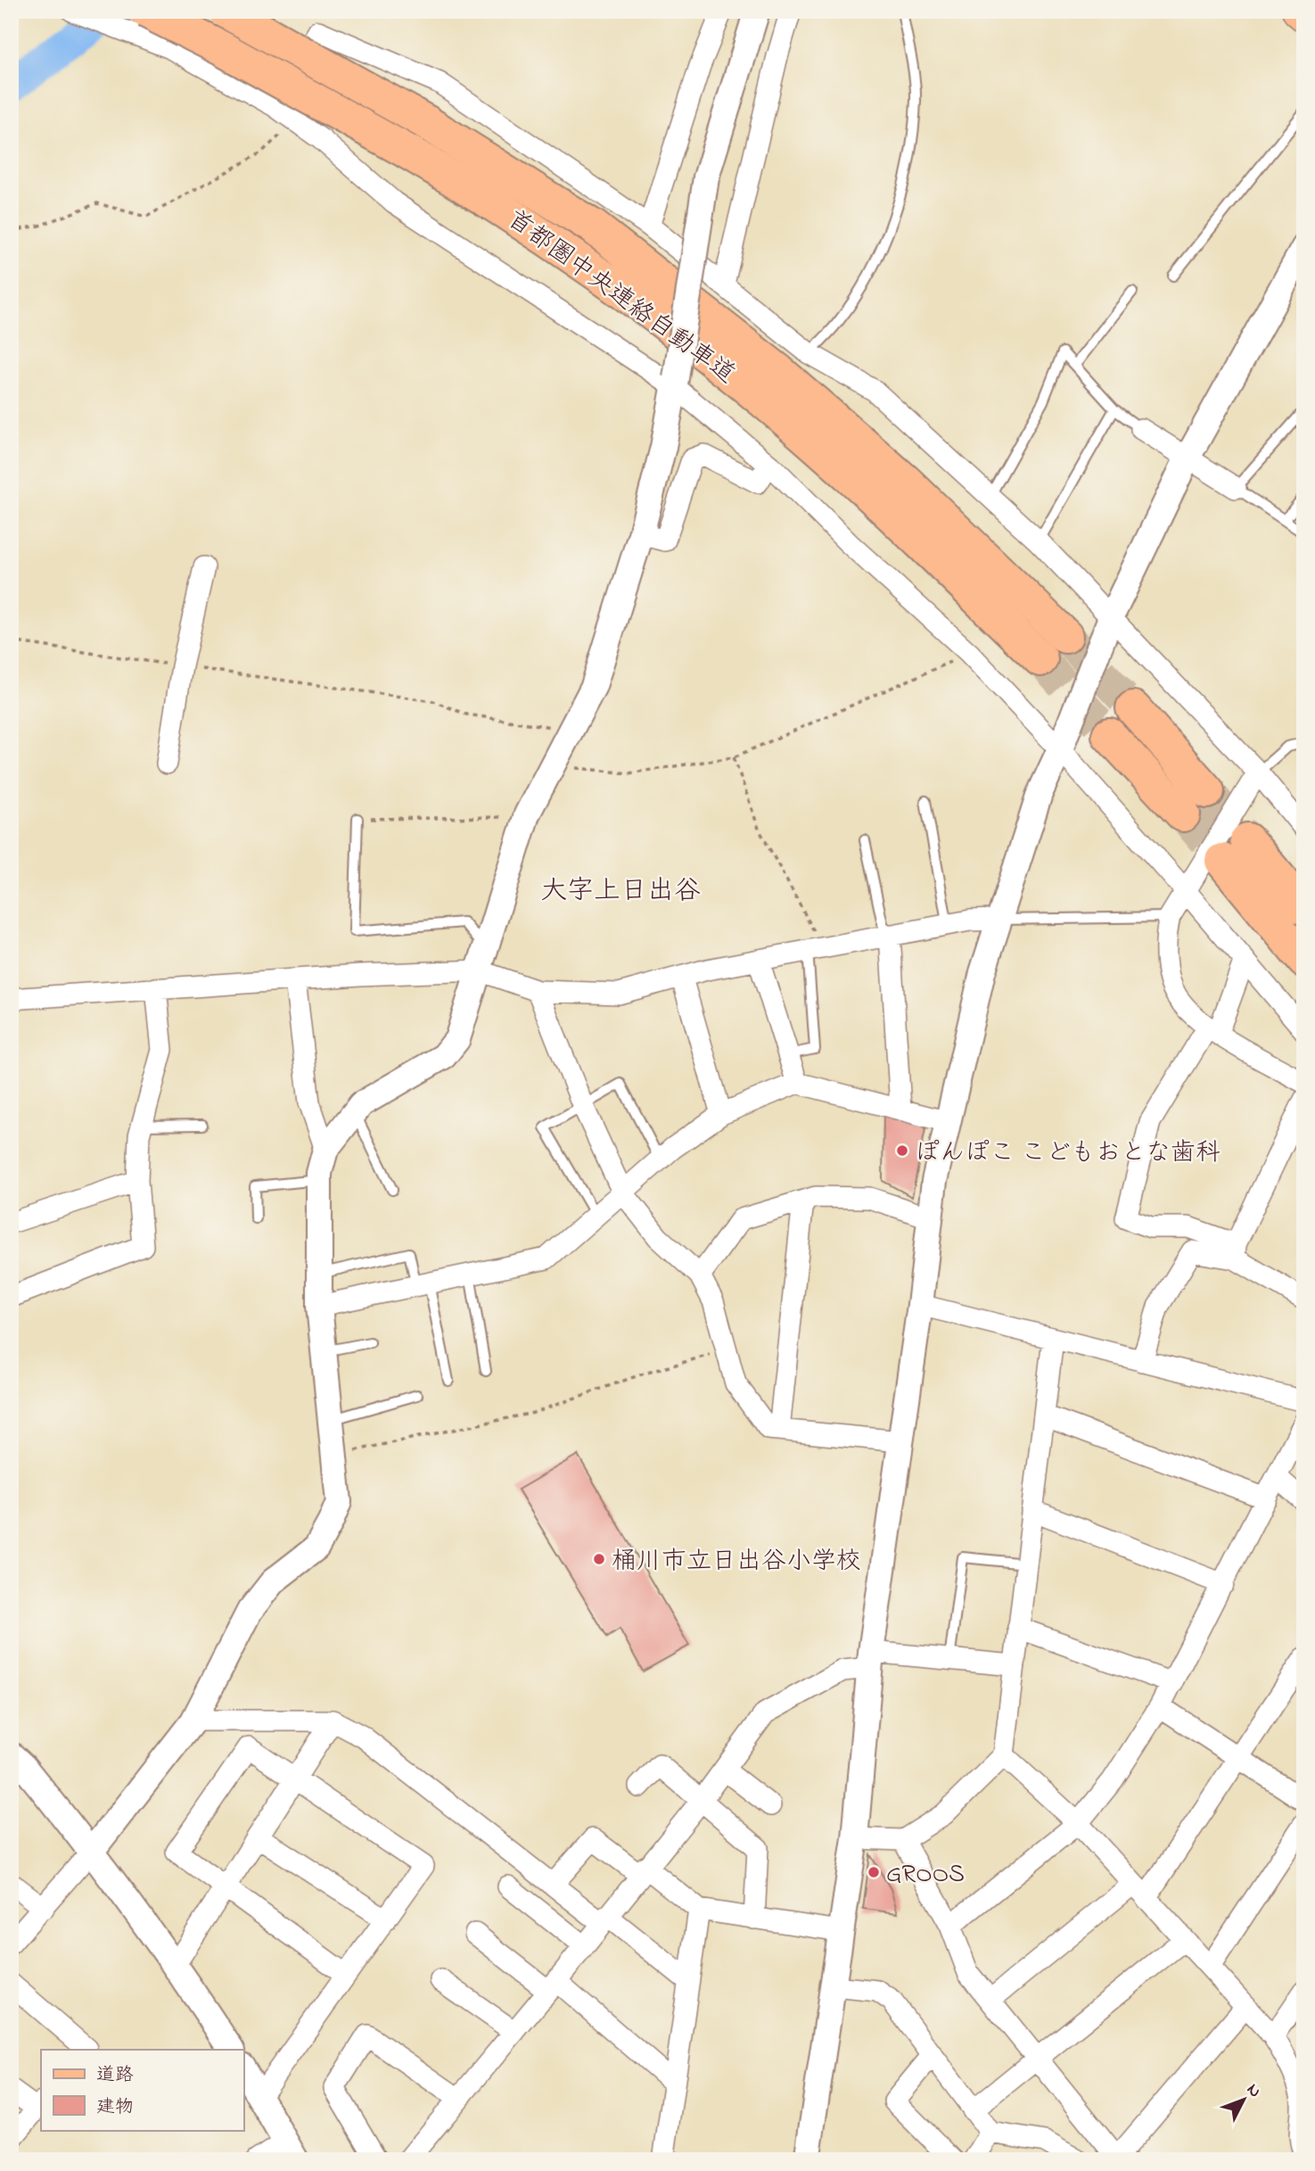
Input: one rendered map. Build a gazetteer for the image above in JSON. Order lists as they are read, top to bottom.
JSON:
{
  "streets": {
    "highway": ["首都圏中央連絡自動車道"]
  },
  "districts": ["大字上日出谷"],
  "places": ["ぽんぽこ こどもおとな歯科", "桶川市立日出谷小学校", "GROOS"],
  "legend": ["道路", "建物"],
  "north": "top right"
}
